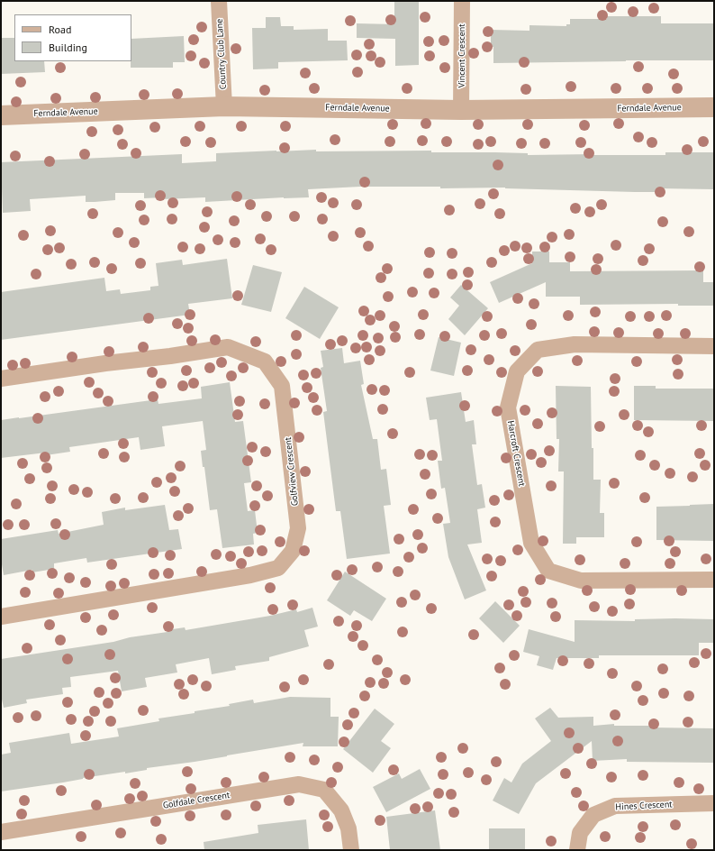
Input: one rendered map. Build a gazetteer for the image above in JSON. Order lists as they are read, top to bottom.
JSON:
{
  "streets": {
    "street": [
      "Country Club Lane",
      "Vincent Crescent",
      "Ferndale Avenue",
      "Harcroft Crescent",
      "Golfview Crescent",
      "Golfdale Crescent",
      "Hines Crescent"
    ]
  },
  "crossings": [
    ["Country Club Lane", "Ferndale Avenue"],
    ["Vincent Crescent", "Ferndale Avenue"]
  ],
  "legend": ["Road", "Building"]
}
